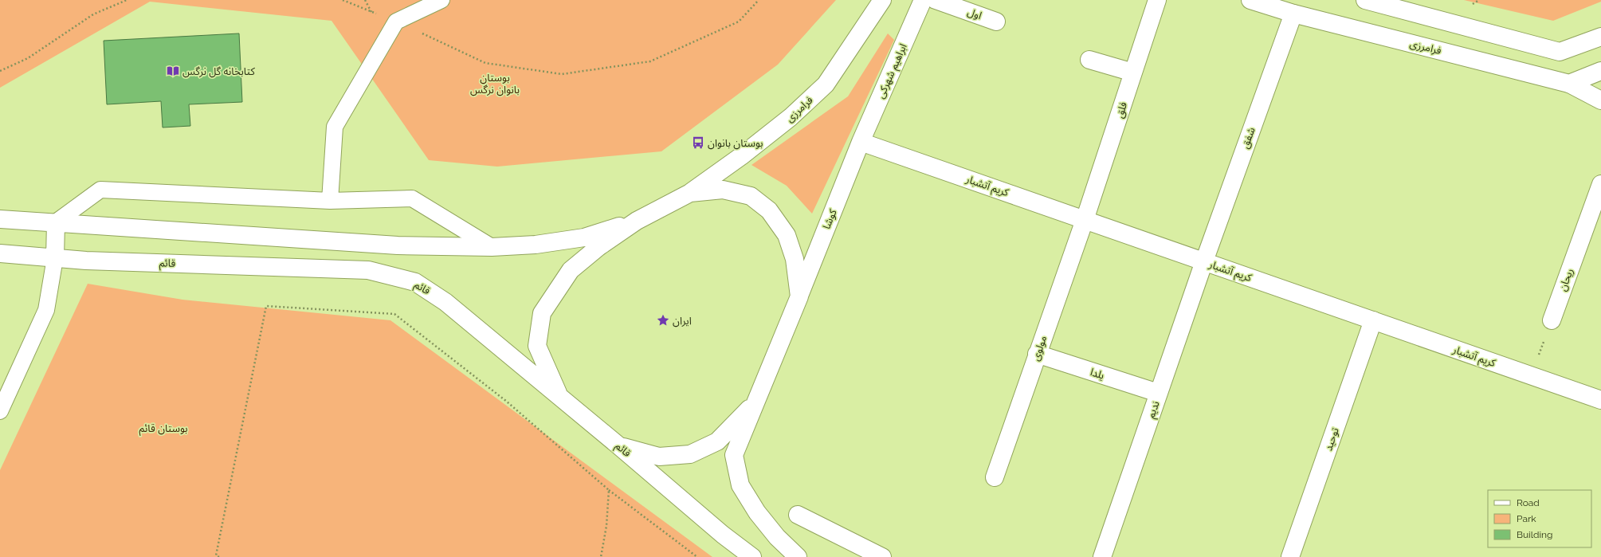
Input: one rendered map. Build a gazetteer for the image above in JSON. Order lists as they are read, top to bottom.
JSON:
{
  "streets": {
    "street": [
      "اول",
      "فرامرزی",
      "ابراهیم شهرکی",
      "فلق",
      "شفق",
      "کریم آتشبار",
      "کوشا",
      "قائم",
      "ریحان",
      "مولوی",
      "یلدا",
      "ندیم",
      "توحید"
    ]
  },
  "crossings": [
    ["فرامرزی", "شفق"],
    ["ابراهیم شهرکی", "کریم آتشبار"],
    ["ابراهیم شهرکی", "کوشا"],
    ["فلق", "کریم آتشبار"],
    ["فلق", "مولوی"],
    ["شفق", "کریم آتشبار"],
    ["شفق", "ندیم"],
    ["کریم آتشبار", "کوشا"],
    ["کریم آتشبار", "مولوی"],
    ["کریم آتشبار", "ندیم"],
    ["کریم آتشبار", "توحید"],
    ["مولوی", "یلدا"],
    ["یلدا", "ندیم"]
  ],
  "parks": ["بوستان بانوان نرگس", "بوستان قائم"],
  "places": {
    "library": ["کتابخانه گل نرگس"],
    "bus stop": ["بوستان بانوان"],
    "place": ["ایران"]
  },
  "legend": ["Road", "Park", "Building"]
}
